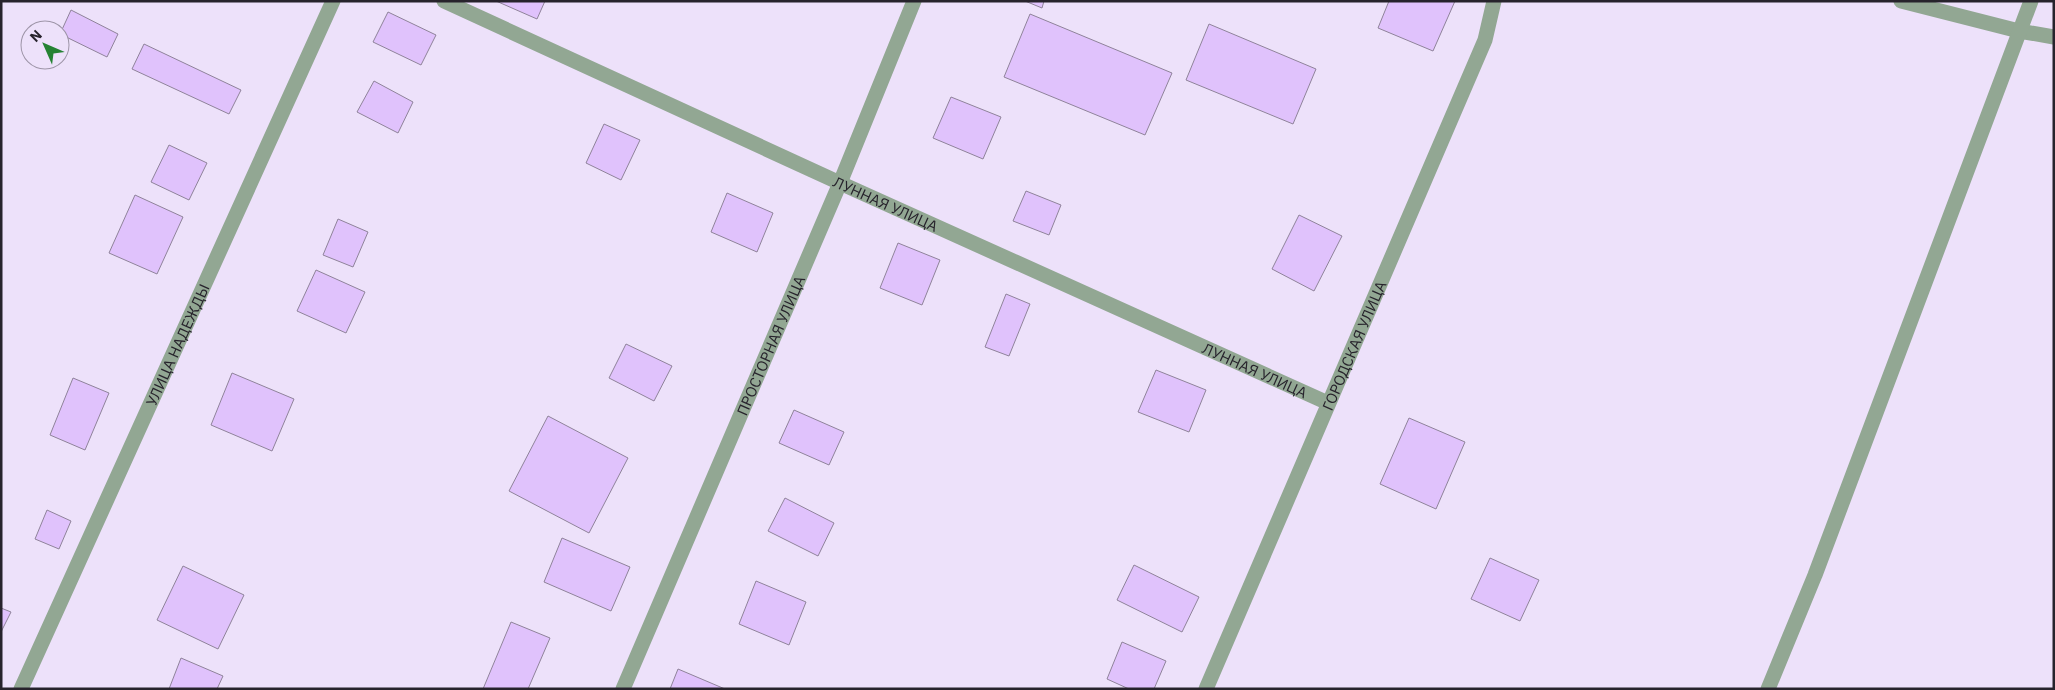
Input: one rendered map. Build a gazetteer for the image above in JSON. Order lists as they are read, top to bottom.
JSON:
{
  "streets": {
    "street": [
      "ЛУННАЯ УЛИЦА",
      "УЛИЦА НАДЕЖДЫ",
      "ПРОСТОРНАЯ УЛИЦА",
      "ГОРОДСКАЯ УЛИЦА"
    ]
  },
  "crossings": [
    ["ЛУННАЯ УЛИЦА", "ПРОСТОРНАЯ УЛИЦА"],
    ["ЛУННАЯ УЛИЦА", "ГОРОДСКАЯ УЛИЦА"]
  ],
  "north": "top left"
}
